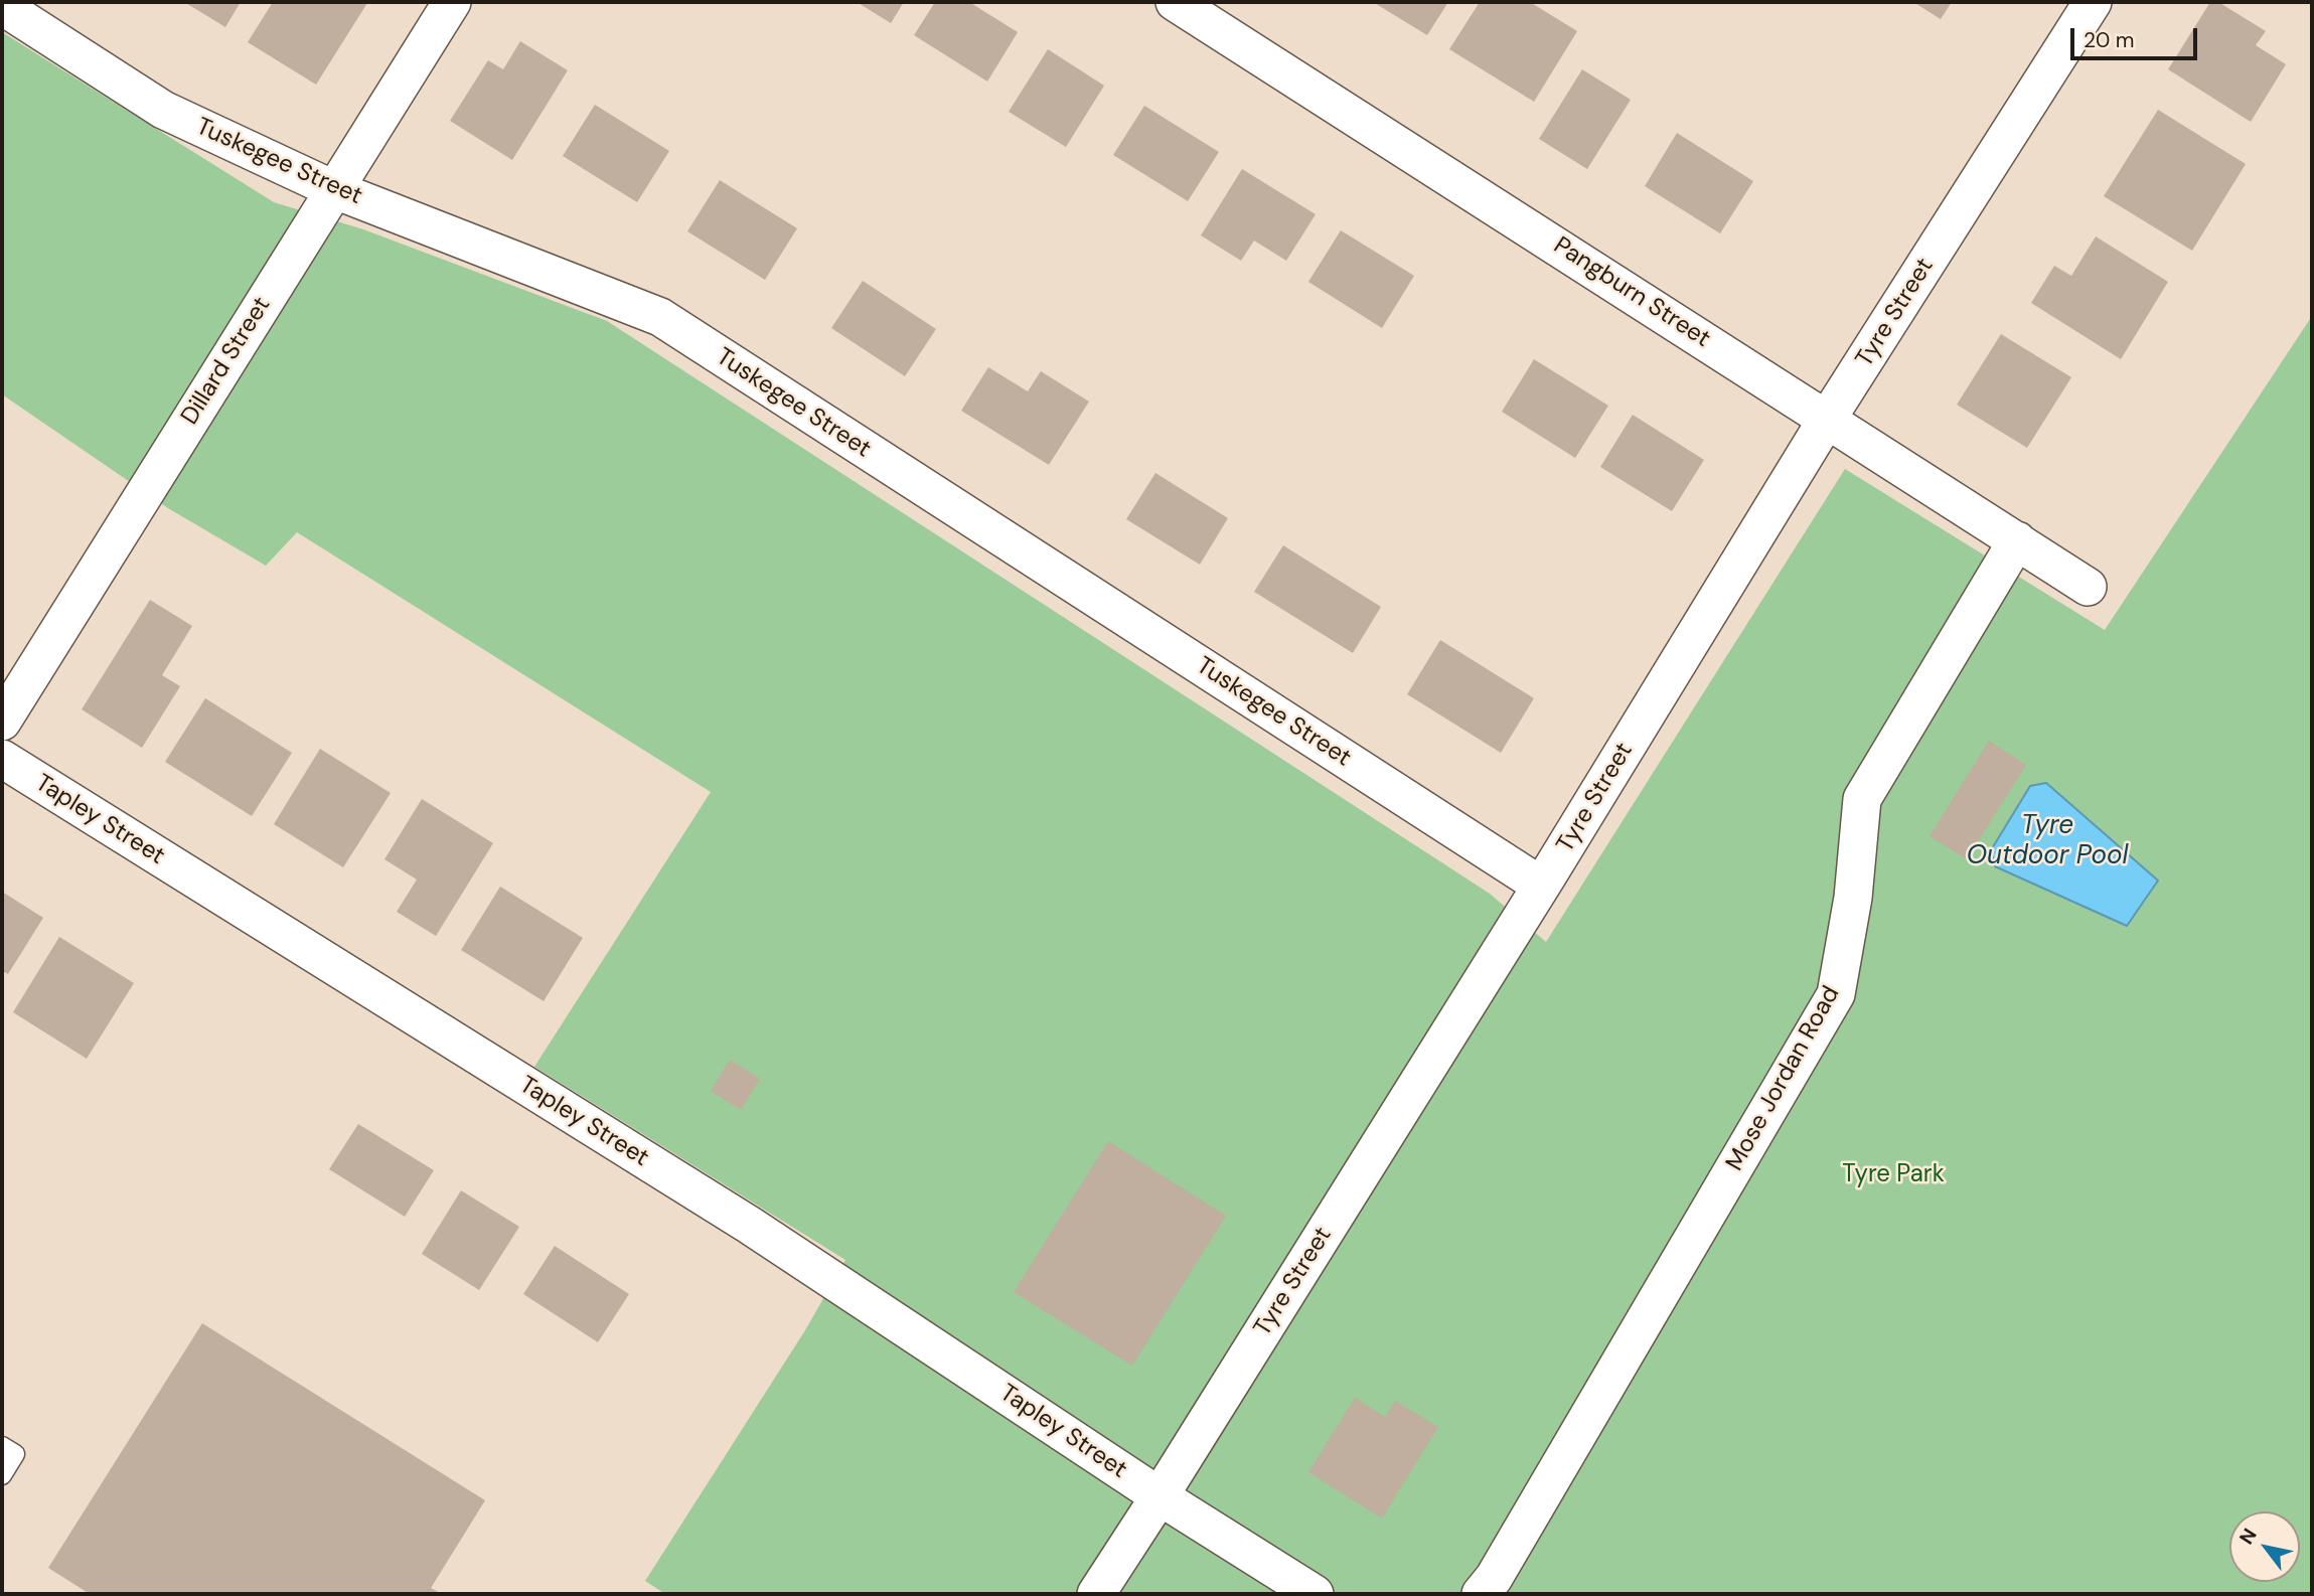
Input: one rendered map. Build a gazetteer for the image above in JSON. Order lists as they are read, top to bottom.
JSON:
{
  "streets": {
    "street": [
      "Tuskegee Street",
      "Pangburn Street",
      "Tyre Street",
      "Dillard Street",
      "Tapley Street",
      "Mose Jordan Road"
    ]
  },
  "crossings": [
    ["Tuskegee Street", "Tyre Street"],
    ["Tuskegee Street", "Dillard Street"],
    ["Pangburn Street", "Tyre Street"],
    ["Pangburn Street", "Mose Jordan Road"],
    ["Tyre Street", "Tapley Street"]
  ],
  "water": ["Tyre Outdoor Pool"],
  "parks": ["Tyre Park"],
  "scale_bar": "20 m",
  "north": "top left"
}
